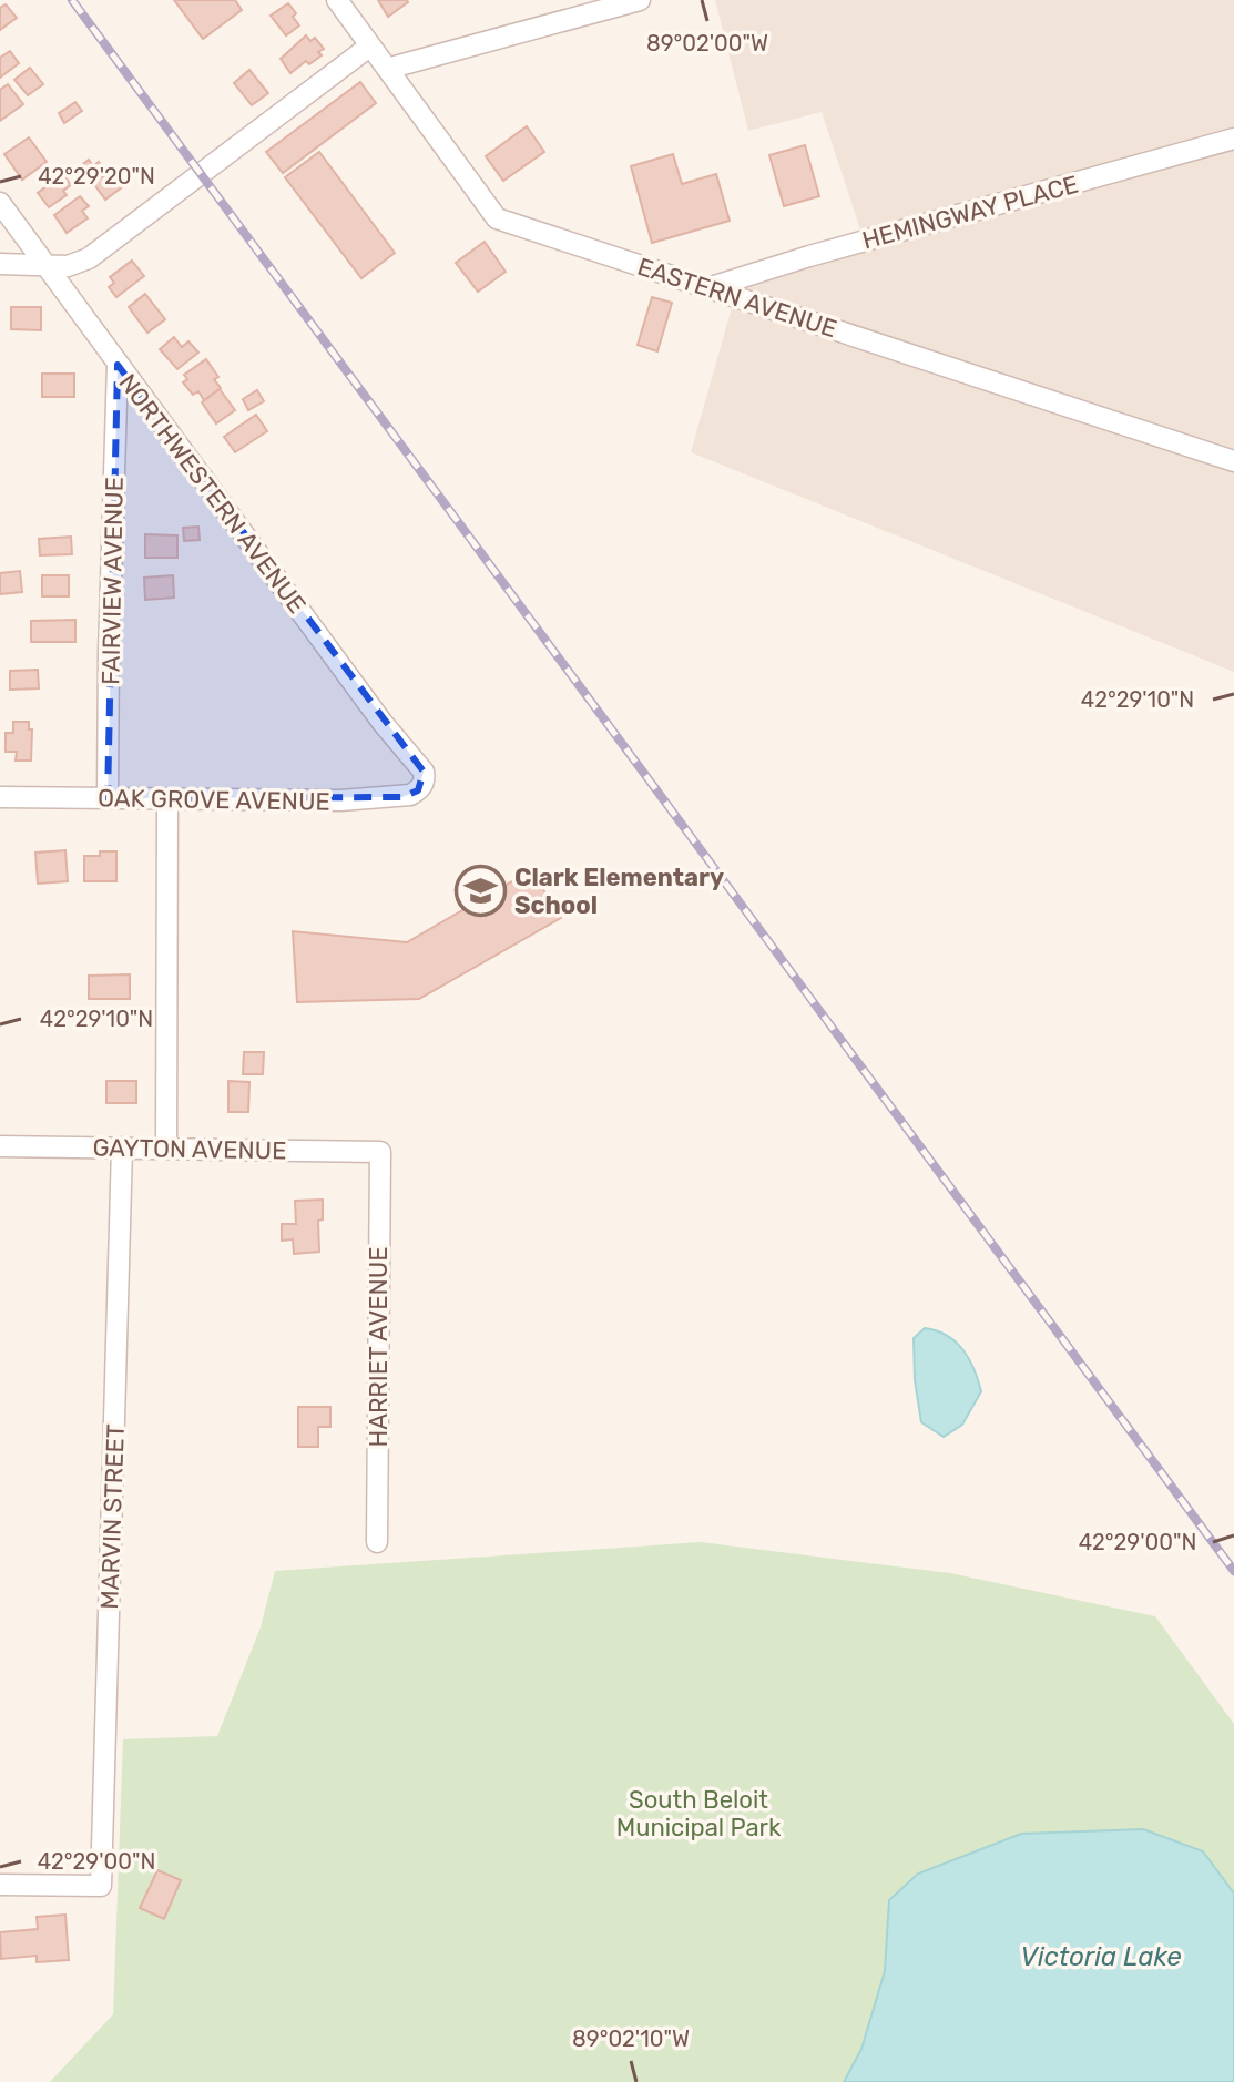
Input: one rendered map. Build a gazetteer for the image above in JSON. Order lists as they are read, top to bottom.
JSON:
{
  "streets": {
    "street": [
      "HEMINGWAY PLACE",
      "EASTERN AVENUE",
      "NORTHWESTERN AVENUE",
      "FAIRVIEW AVENUE",
      "OAK GROVE AVENUE",
      "GAYTON AVENUE",
      "HARRIET AVENUE",
      "MARVIN STREET"
    ]
  },
  "crossings": [
    ["HEMINGWAY PLACE", "EASTERN AVENUE"],
    ["NORTHWESTERN AVENUE", "FAIRVIEW AVENUE"],
    ["NORTHWESTERN AVENUE", "OAK GROVE AVENUE"],
    ["FAIRVIEW AVENUE", "OAK GROVE AVENUE"],
    ["GAYTON AVENUE", "HARRIET AVENUE"],
    ["GAYTON AVENUE", "MARVIN STREET"]
  ],
  "water": ["Victoria Lake"],
  "parks": ["South Beloit Municipal Park"],
  "places": {
    "school or university": ["Clark Elementary School"]
  },
  "coordinates": [
    "89°02'00\"W",
    "42°29'20\"N",
    "42°29'10\"N",
    "42°29'00\"N",
    "89°02'10\"W"
  ]
}
